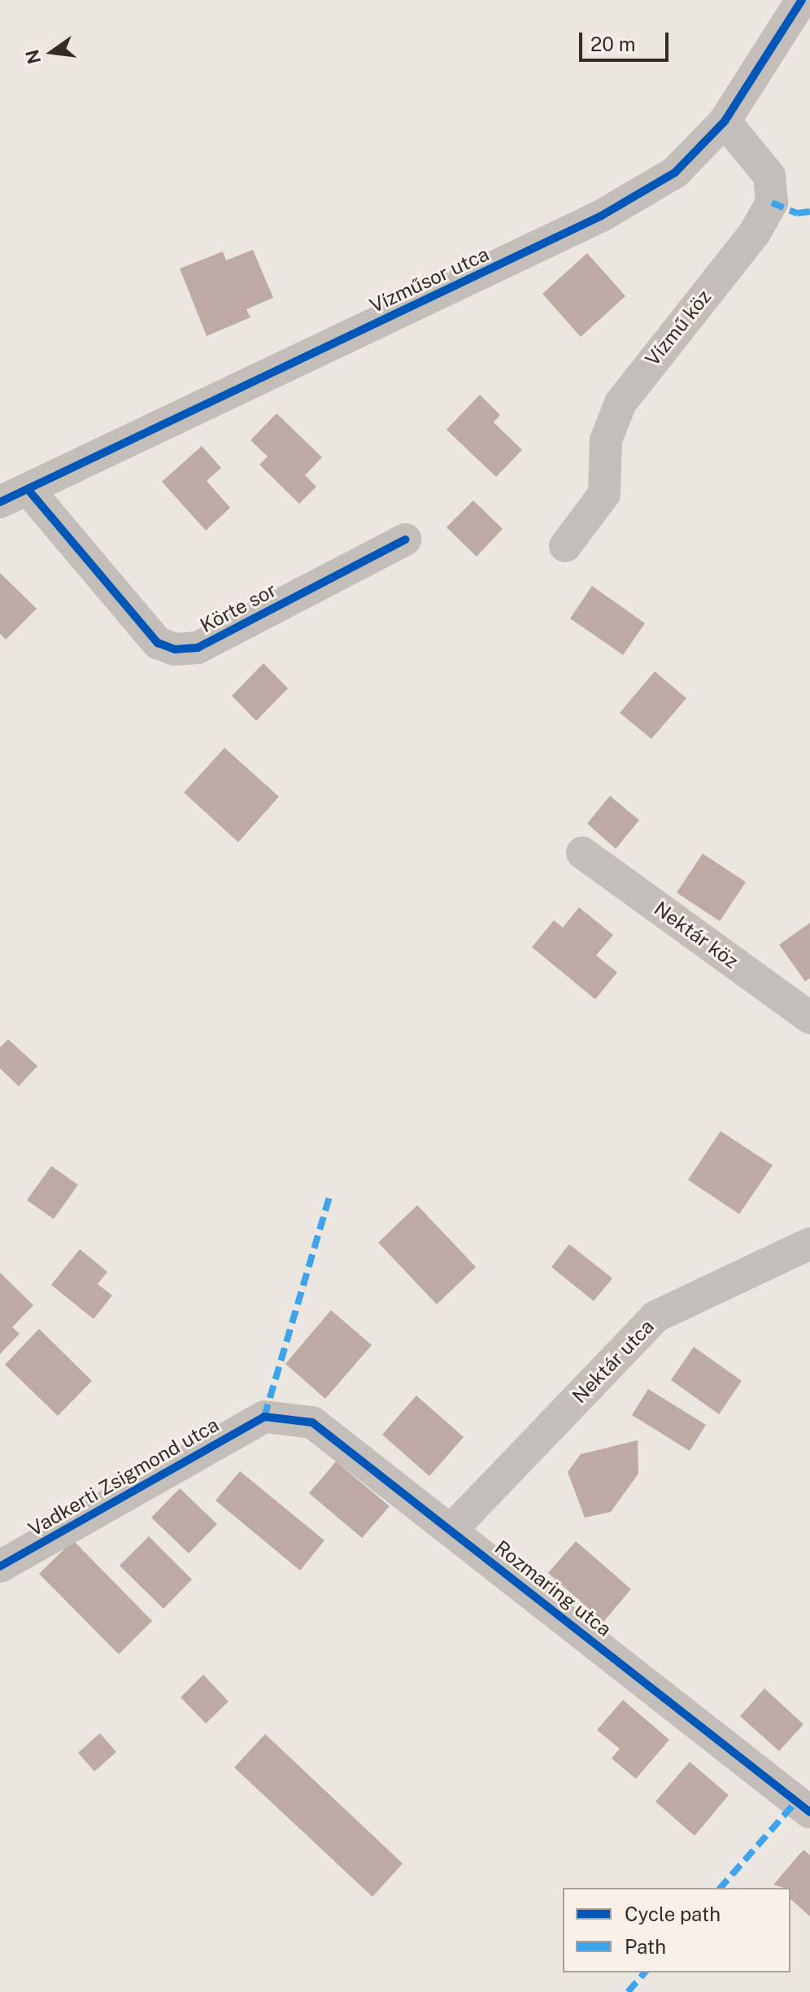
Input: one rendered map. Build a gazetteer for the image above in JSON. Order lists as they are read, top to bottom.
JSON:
{
  "streets": {
    "street": [
      "Vízműsor utca",
      "Vízmű köz",
      "Körte sor",
      "Nektár köz",
      "Nektár utca",
      "Vadkerti Zsigmond utca",
      "Rozmaring utca"
    ]
  },
  "crossings": [
    ["Vízműsor utca", "Vízmű köz"],
    ["Vízműsor utca", "Körte sor"],
    ["Nektár utca", "Rozmaring utca"],
    ["Vadkerti Zsigmond utca", "Rozmaring utca"]
  ],
  "legend": ["Cycle path", "Path"],
  "scale_bar": "20 m",
  "north": "left"
}
